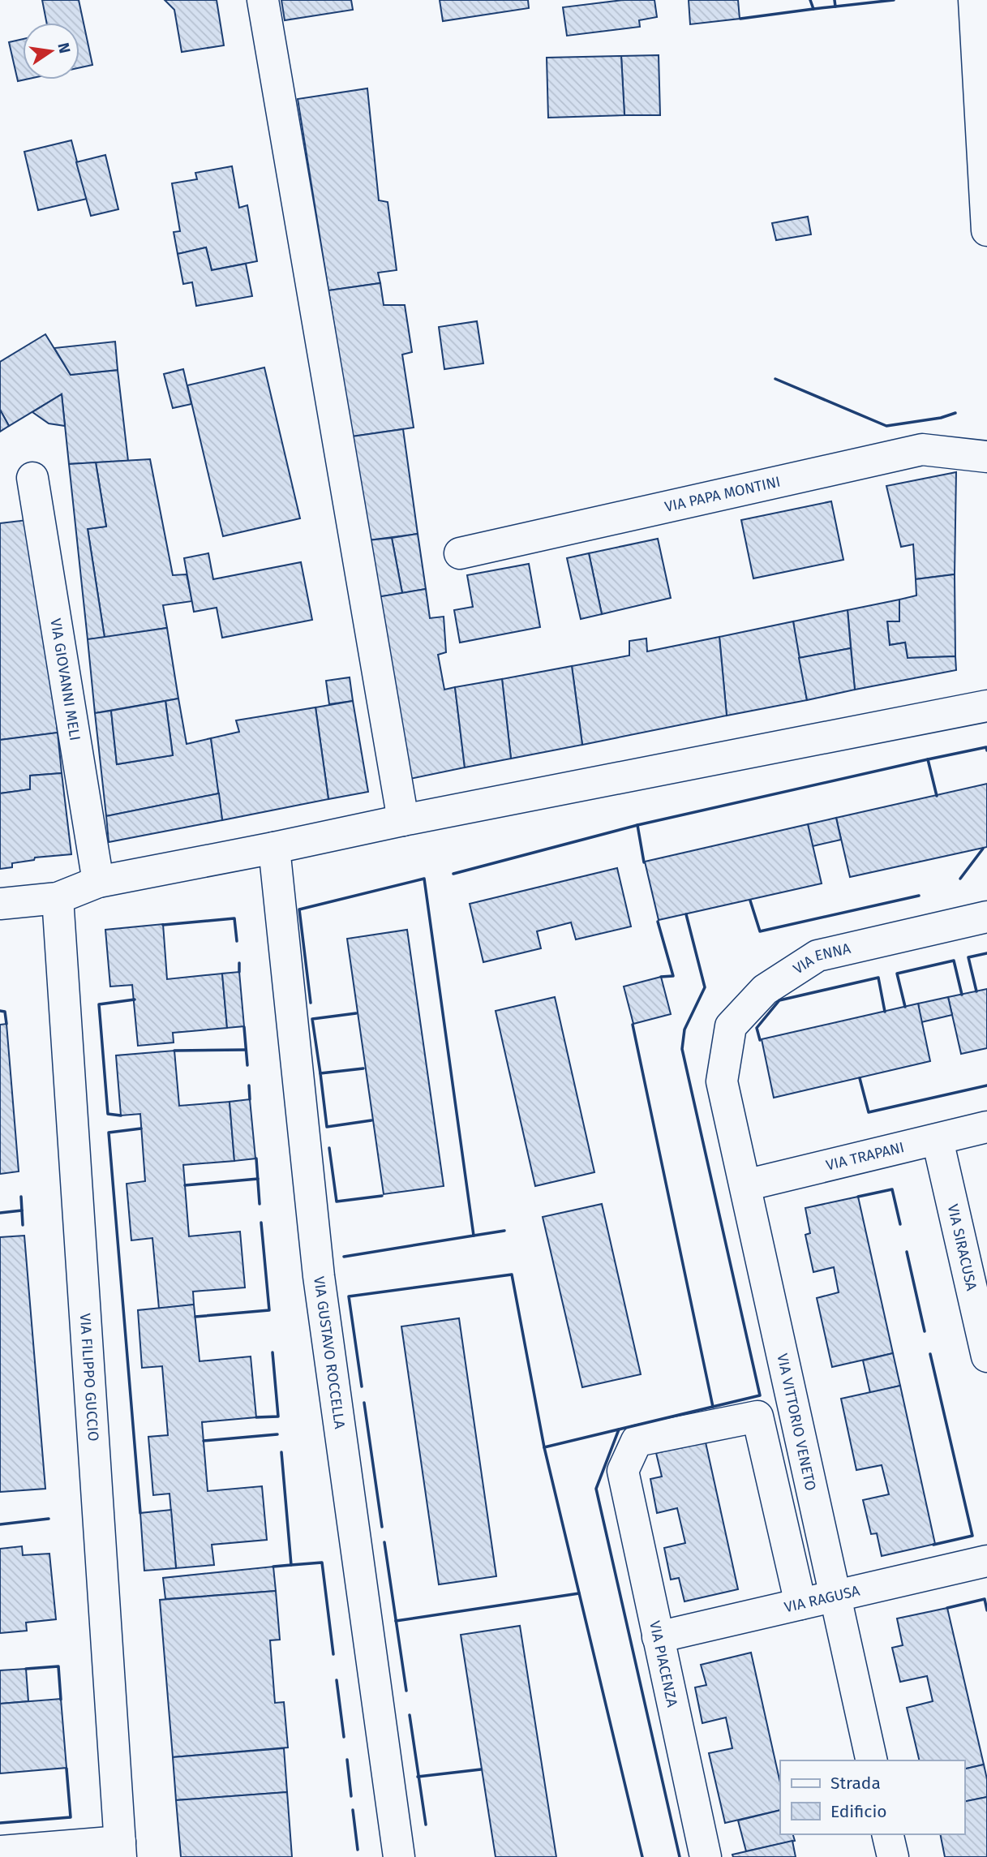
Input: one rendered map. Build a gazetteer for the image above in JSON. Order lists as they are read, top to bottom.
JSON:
{
  "streets": {
    "street": [
      "VIA PAPA MONTINI",
      "VIA GIOVANNI MELI",
      "VIA ENNA",
      "VIA TRAPANI",
      "VIA SIRACUSA",
      "VIA GUSTAVO ROCCELLA",
      "VIA FILIPPO GUCCIO",
      "VIA VITTORIO VENETO",
      "VIA RAGUSA",
      "VIA PIACENZA"
    ]
  },
  "crossings": [
    ["VIA ENNA", "VIA VITTORIO VENETO"],
    ["VIA TRAPANI", "VIA SIRACUSA"],
    ["VIA TRAPANI", "VIA VITTORIO VENETO"],
    ["VIA VITTORIO VENETO", "VIA RAGUSA"],
    ["VIA RAGUSA", "VIA PIACENZA"]
  ],
  "legend": ["Strada", "Edificio"],
  "north": "right"
}
